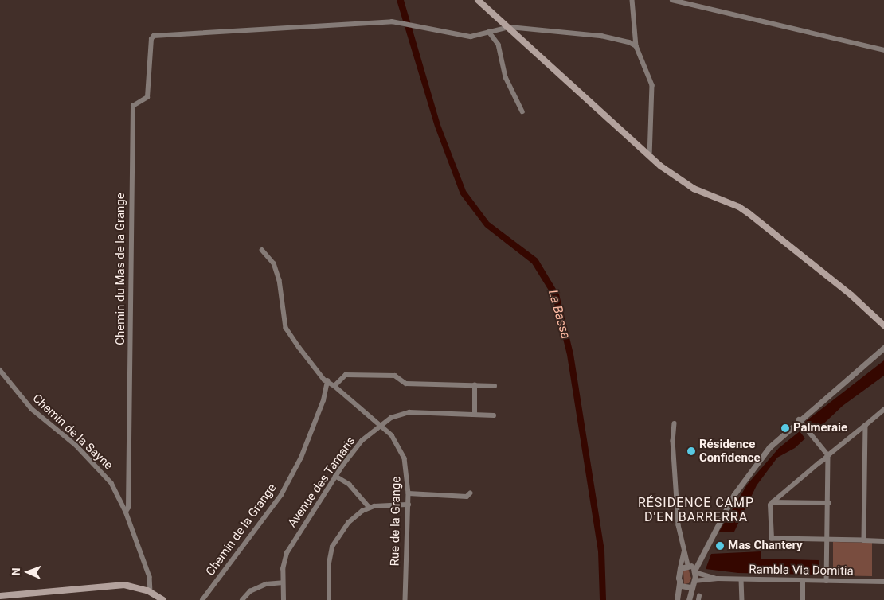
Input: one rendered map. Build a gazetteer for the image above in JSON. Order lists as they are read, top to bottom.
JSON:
{
  "streets": {
    "street": [
      "Chemin du Mas de la Grange",
      "Chemin de la Sayne",
      "Avenue des Tamaris",
      "Rue de la Grange",
      "Chemin de la Grange",
      "Rambla Via Domitia"
    ]
  },
  "crossings": [
    ["Chemin du Mas de la Grange", "Chemin de la Sayne"],
    ["Avenue des Tamaris", "Rue de la Grange"],
    ["Rue de la Grange", "Chemin de la Grange"]
  ],
  "districts": ["RÉSIDENCE CAMP D'EN BARRERRA"],
  "water": ["La Bassa"],
  "places": ["Palmeraie", "Résidence Confidence", "Mas Chantery"],
  "north": "left"
}
